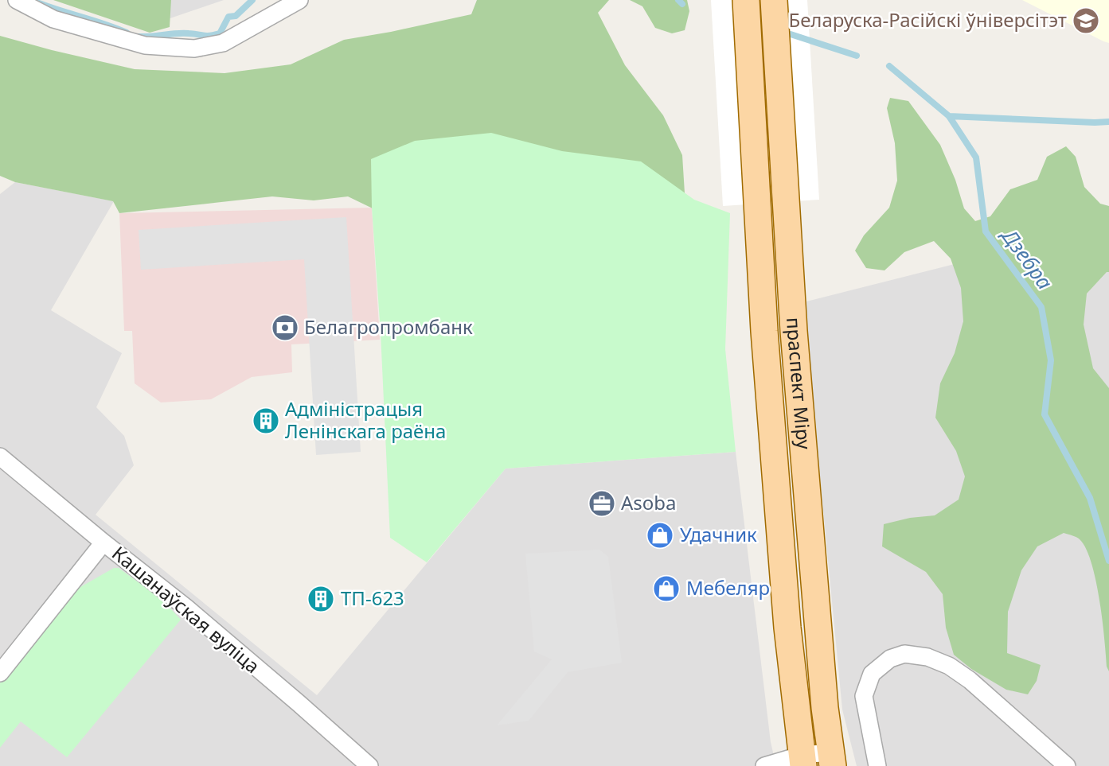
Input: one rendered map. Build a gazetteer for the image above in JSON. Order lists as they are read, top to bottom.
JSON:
{
  "streets": {
    "main road": ["праспект Міру"],
    "street": ["Кашанаўская вуліца"]
  },
  "water": ["Дзебра"],
  "places": {
    "school or university": ["Беларуска-Расійскі ўніверсітэт"],
    "bank": ["Белагропромбанк"],
    "building": ["Адміністрацыя Ленінскага раёна", "ТП-623"],
    "office": ["Asoba"],
    "shop": ["Удачник", "Мебеляр"]
  }
}
